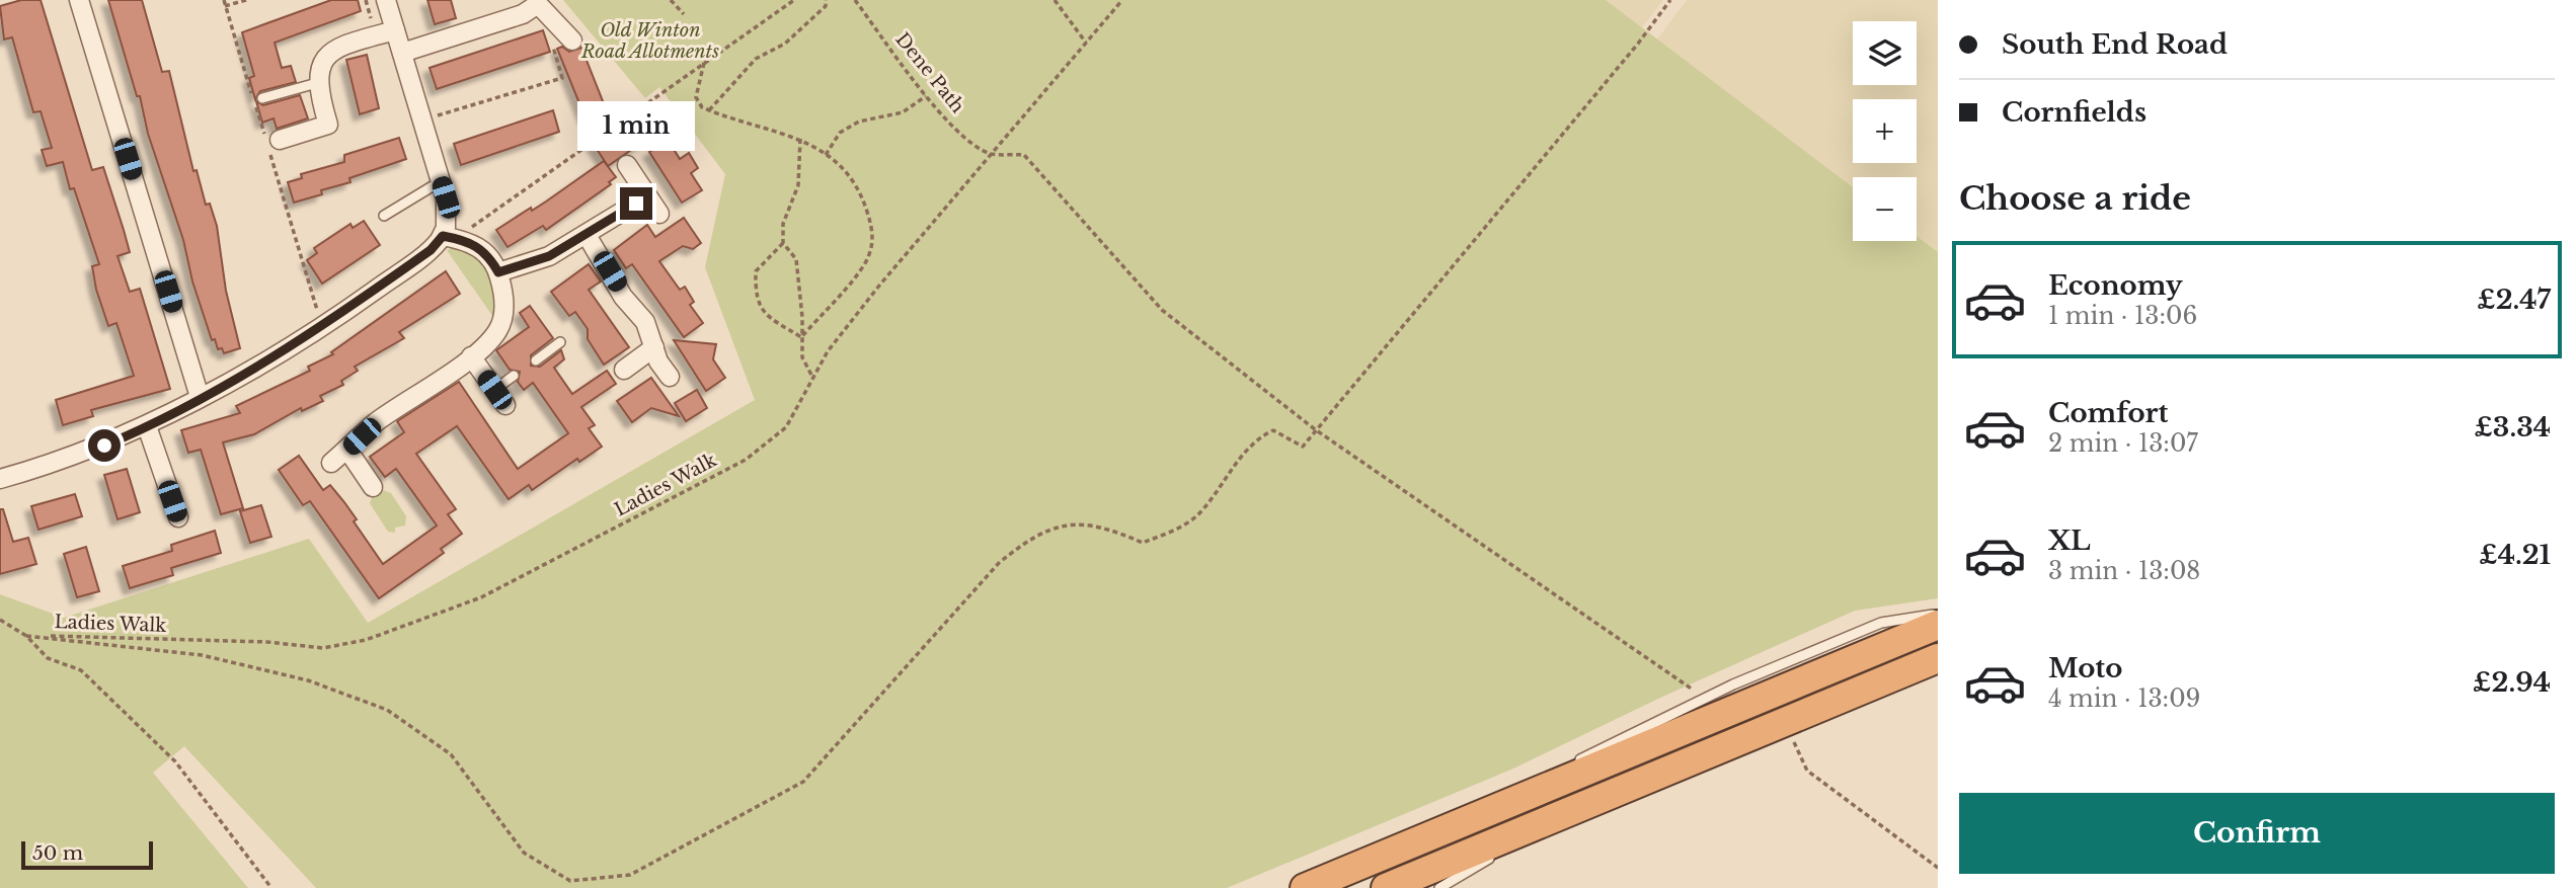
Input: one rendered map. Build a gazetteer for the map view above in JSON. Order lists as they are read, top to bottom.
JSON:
{
  "streets": {
    "path": ["Dene Path", "Ladies Walk"]
  },
  "crossings": [
    ["Dene Path", "Ladies Walk"]
  ],
  "parks": ["Old Winton Road Allotments"],
  "scale_bar": "50 m",
  "page": {
    "banner": ["South End Road", "Cornfields"],
    "map_buttons": ["+", "−"],
    "bubble": "1 min",
    "heading": "Choose a ride",
    "list": [
      {
        "name": "Economy",
        "note": "1 min · 13:06",
        "value": "£2.47"
      },
      {
        "name": "Comfort",
        "note": "2 min · 13:07",
        "value": "£3.34"
      },
      {
        "name": "XL",
        "note": "3 min · 13:08",
        "value": "£4.21"
      },
      {
        "name": "Moto",
        "note": "4 min · 13:09",
        "value": "£2.94"
      }
    ],
    "buttons": "Confirm",
    "scale": "50 m"
  }
}
